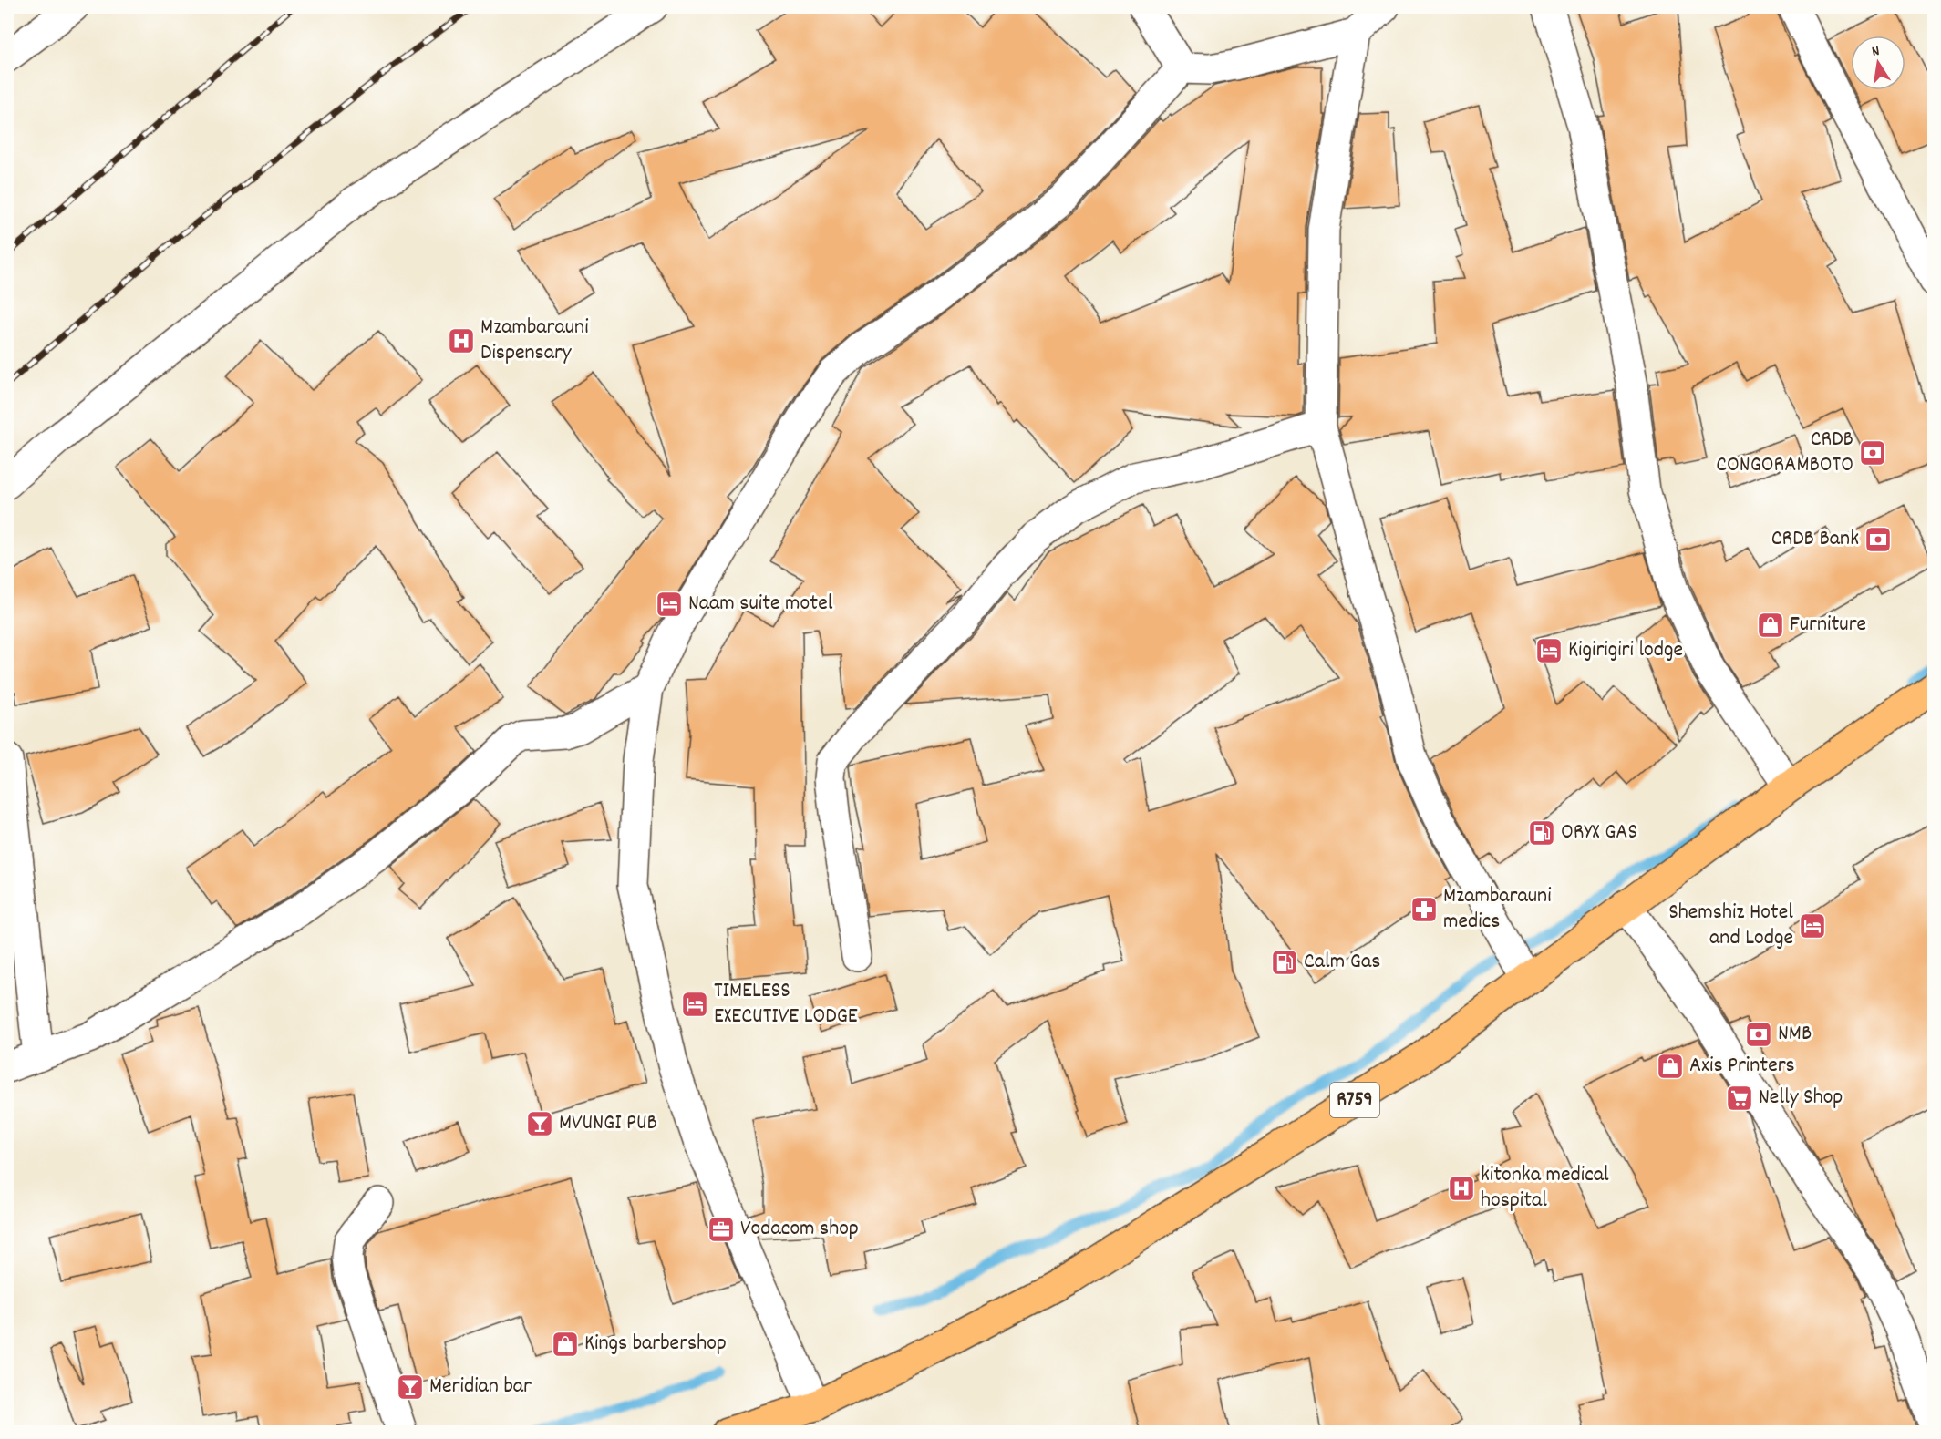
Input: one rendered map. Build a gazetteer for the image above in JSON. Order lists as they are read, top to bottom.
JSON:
{
  "streets": {
    "main road": ["R759"]
  },
  "places": {
    "hospital": ["Mzambarauni Dispensary", "kitonka medical hospital"],
    "bank": ["CRDB CONGORAMBOTO", "CRDB Bank", "NMB"],
    "hotel": [
      "Naam suite motel",
      "Kigirigiri lodge",
      "Shemshiz Hotel and Lodge",
      "TIMELESS EXECUTIVE LODGE"
    ],
    "shop": ["Furniture", "Axis Printers", "Kings barbershop"],
    "fuel station": ["ORYX GAS", "Calm Gas"],
    "pharmacy": ["Mzambarauni medics"],
    "supermarket": ["Nelly Shop"],
    "bar": ["MVUNGI PUB", "Meridian bar"],
    "office": ["Vodacom shop"]
  },
  "north": "top"
}
